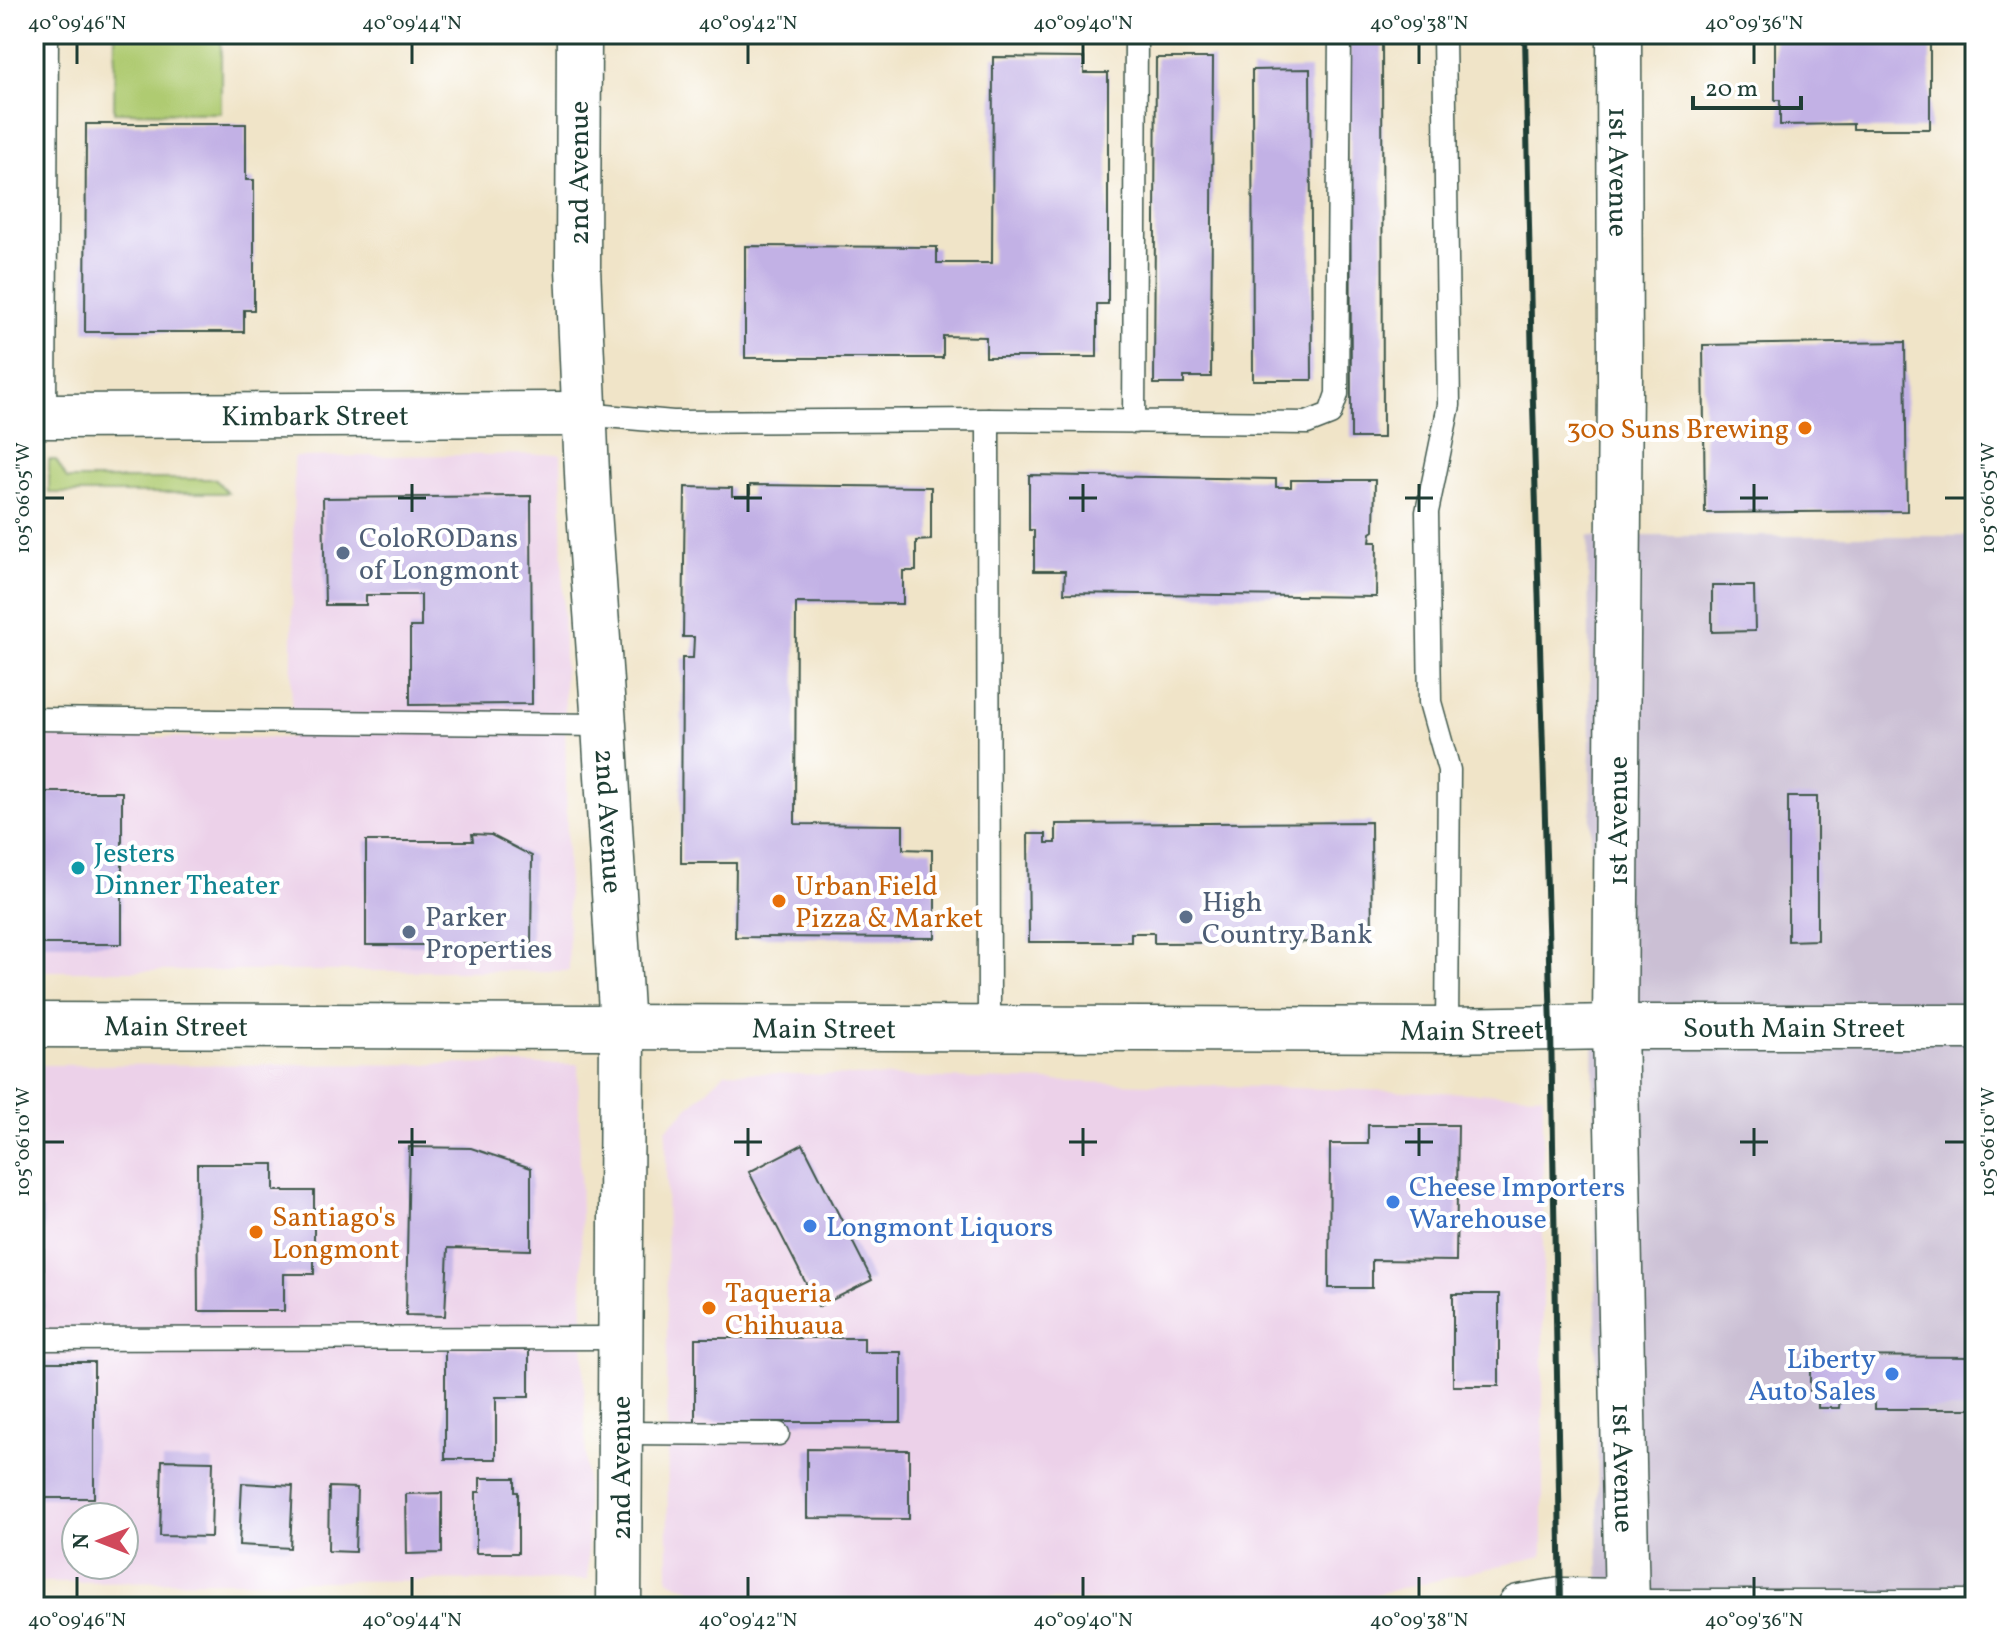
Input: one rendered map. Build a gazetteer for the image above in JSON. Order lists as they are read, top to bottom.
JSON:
{
  "streets": {
    "main road": [
      "2nd Avenue",
      "1st Avenue",
      "Kimbark Street",
      "Main Street",
      "South Main Street"
    ]
  },
  "crossings": [
    ["2nd Avenue", "Kimbark Street"],
    ["2nd Avenue", "Main Street"],
    ["1st Avenue", "Main Street"],
    ["1st Avenue", "South Main Street"],
    ["Main Street", "South Main Street"]
  ],
  "places": [
    "300 Suns Brewing",
    "ColoRODans of Longmont",
    "Jesters Dinner Theater",
    "Urban Field Pizza & Market",
    "High Country Bank",
    "Parker Properties",
    "Cheese Importers Warehouse",
    "Longmont Liquors",
    "Santiago's Longmont",
    "Taqueria Chihuaua",
    "Liberty Auto Sales"
  ],
  "scale_bar": "20 m",
  "north": "left",
  "coordinates": [
    "40°09'46\"N",
    "40°09'44\"N",
    "40°09'42\"N",
    "40°09'40\"N",
    "40°09'38\"N",
    "40°09'36\"N",
    "105°06'05\"W",
    "105°06'10\"W"
  ]
}
